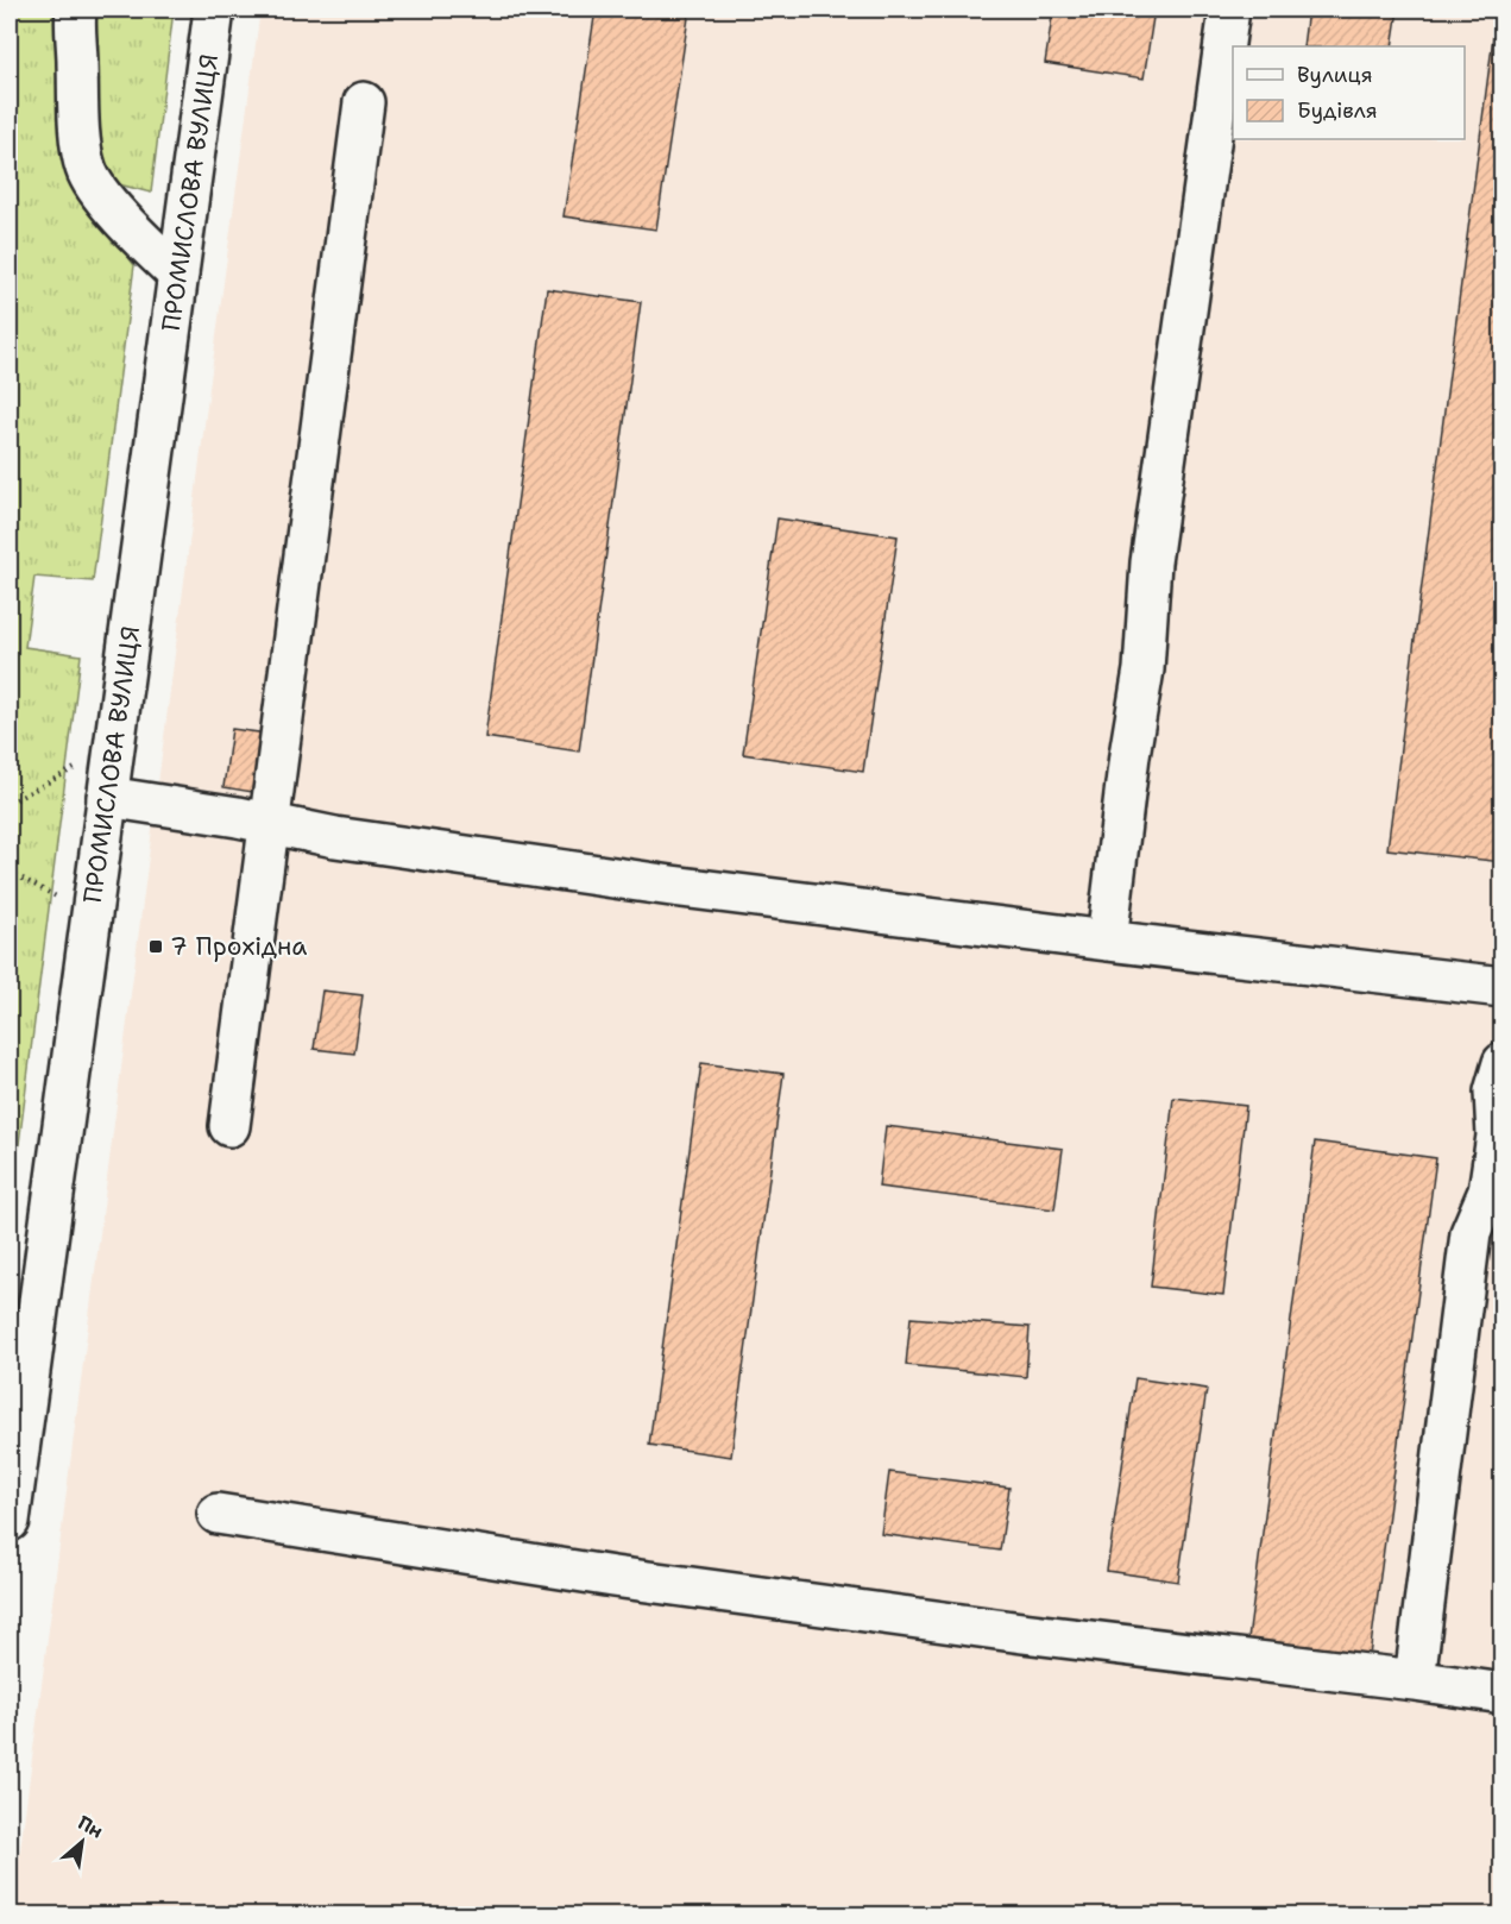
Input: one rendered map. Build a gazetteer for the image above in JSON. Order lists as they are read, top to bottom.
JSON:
{
  "streets": {
    "main road": ["ПРОМИСЛОВА ВУЛИЦЯ"]
  },
  "places": {
    "transit": ["7 Прохідна"]
  },
  "legend": ["Вулиця", "Будівля"],
  "north": "top right"
}
